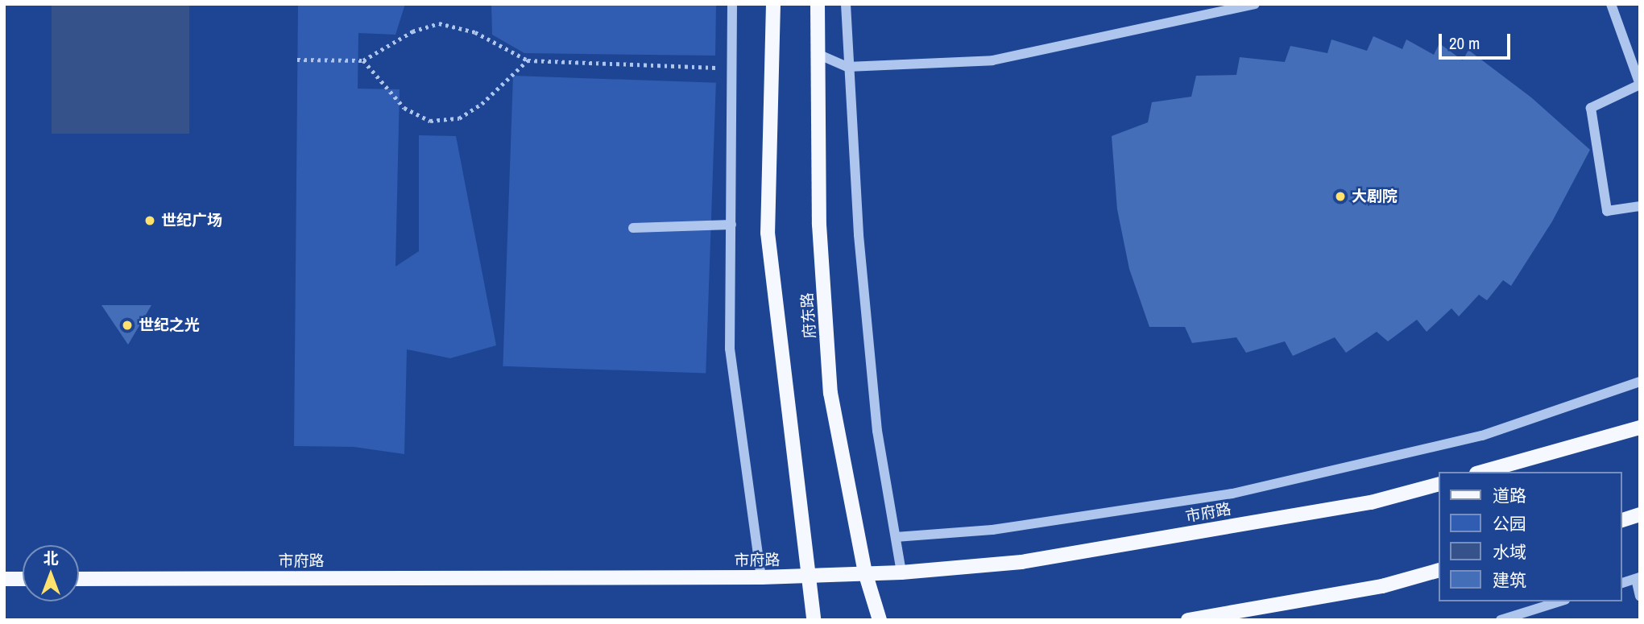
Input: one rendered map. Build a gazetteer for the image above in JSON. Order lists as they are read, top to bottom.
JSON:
{
  "streets": {
    "main road": ["府东路", "市府路"]
  },
  "crossings": [
    ["府东路", "市府路"]
  ],
  "places": ["大剧院", "世纪广场", "世纪之光"],
  "legend": [
    "道路",
    "公园",
    "水域",
    "建筑"
  ],
  "scale_bar": "20 m",
  "north": "top"
}
